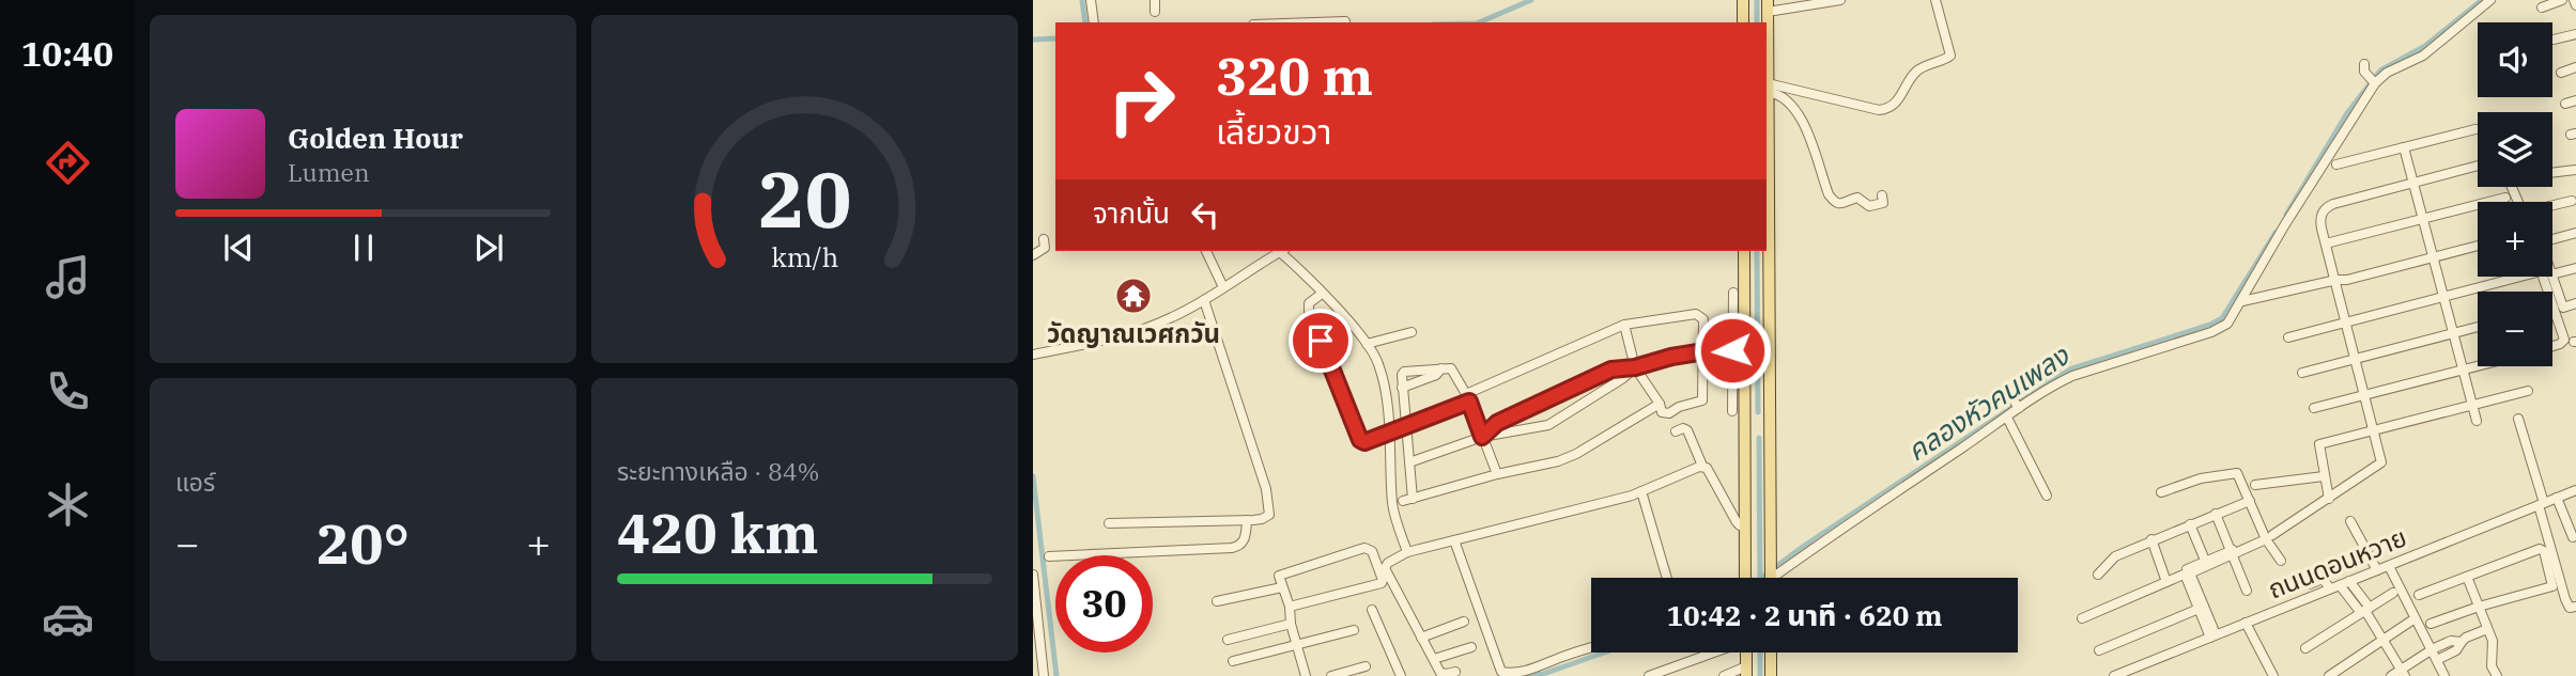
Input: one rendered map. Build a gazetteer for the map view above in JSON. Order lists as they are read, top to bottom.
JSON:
{
  "streets": {
    "street": ["ถนนดอนหวาย"]
  },
  "water": ["คลองหัวคนเพลง"],
  "places": {
    "temple": ["วัดญาณเวศกวัน"]
  },
  "page": {
    "tabs": "10:40",
    "map_buttons": ["+", "−"],
    "turn": ["320 m", "เลี้ยวขวา"],
    "song": ["Golden Hour", "Lumen"],
    "then": "จากนั้น",
    "tile": [
      "แอร์",
      ["ระยะทางเหลือ · 84%", "420 km"]
    ],
    "heat": ["−", "20°", "+"],
    "limit": "30",
    "trip": "10:42 · 2 นาที · 620 m",
    "gauge": ["20", "km/h"]
  }
}
